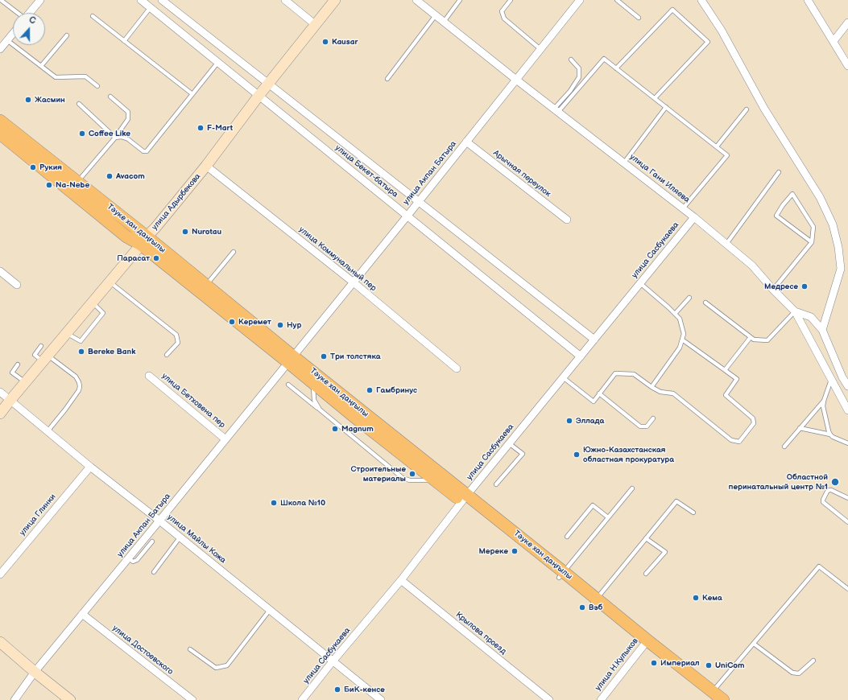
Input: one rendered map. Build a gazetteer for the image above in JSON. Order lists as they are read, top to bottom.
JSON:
{
  "streets": {
    "main road": ["улица Адырбекова", "Тәуке хан даңғылы"],
    "street": [
      "улица Бекет-батыра",
      "улица Акпан Батыра",
      "Арычная переулок",
      "улица Гани Иляева",
      "улица Сасбукаева",
      "улица Коммунальный пер",
      "улица Бетховена пер",
      "улица Глинки",
      "улица Майлы Кожа",
      "Крылова проезд",
      "улица Достоевского",
      "улица Н.Кулыков"
    ]
  },
  "crossings": [
    ["улица Бекет-батыра", "улица Акпан Батыра"],
    ["улица Бекет-батыра", "улица Адырбекова"],
    ["улица Бекет-батыра", "улица Сасбукаева"],
    ["улица Акпан Батыра", "Арычная переулок"],
    ["улица Акпан Батыра", "улица Гани Иляева"],
    ["улица Акпан Батыра", "Тәуке хан даңғылы"],
    ["улица Акпан Батыра", "улица Коммунальный пер"],
    ["улица Акпан Батыра", "улица Бетховена пер"],
    ["улица Акпан Батыра", "улица Майлы Кожа"],
    ["улица Акпан Батыра", "улица Достоевского"],
    ["улица Гани Иляева", "улица Сасбукаева"],
    ["улица Адырбекова", "Тәуке хан даңғылы"],
    ["улица Адырбекова", "улица Коммунальный пер"],
    ["улица Адырбекова", "улица Майлы Кожа"],
    ["Тәуке хан даңғылы", "улица Сасбукаева"],
    ["Тәуке хан даңғылы", "улица Н.Кулыков"],
    ["улица Сасбукаева", "улица Майлы Кожа"],
    ["улица Сасбукаева", "Крылова проезд"],
    ["улица Глинки", "улица Майлы Кожа"]
  ],
  "places": [
    "Kausar",
    "Жасмин",
    "F-Mart",
    "Coffee Like",
    "Рукия",
    "Avacom",
    "Na-Nebe",
    "Nurotau",
    "Парасат",
    "Медресе",
    "Керемет",
    "Нур",
    "Bereke Bank",
    "Три толстяка",
    "Гамбринус",
    "Эллада",
    "Magnum",
    "Южно-Казахстанская областная прокуратура",
    "Строительные материалы",
    "Областной перинатальный центр №1",
    "Школа №10",
    "Мереке",
    "Кема",
    "Вэб",
    "Империал",
    "UniCom",
    "БиК-кенсе"
  ],
  "north": "top"
}
